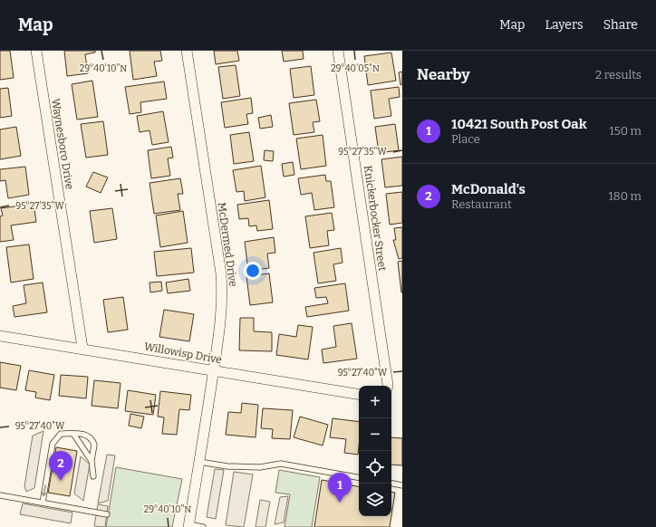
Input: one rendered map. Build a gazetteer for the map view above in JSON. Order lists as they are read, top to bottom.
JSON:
{
  "streets": {
    "street": [
      "Waynesboro Drive",
      "Knickerbocker Street",
      "McDermed Drive",
      "Willowisp Drive"
    ]
  },
  "crossings": [
    ["Waynesboro Drive", "Willowisp Drive"],
    ["McDermed Drive", "Willowisp Drive"]
  ],
  "page": {
    "header": "Map",
    "nav": ["Map", "Layers", "Share"],
    "heading": ["Nearby", "2 results"],
    "list": [
      {
        "mark": "1",
        "name": "10421 South Post Oak",
        "note": "Place",
        "value": "150 m"
      },
      {
        "mark": "2",
        "name": "McDonald's",
        "note": "Restaurant",
        "value": "180 m"
      }
    ],
    "map_buttons": ["+", "−"],
    "pins": ["2", "1"]
  },
  "coordinates": [
    "29°40'10\"N",
    "29°40'05\"N",
    "95°27'35\"W",
    "95°27'40\"W"
  ]
}
